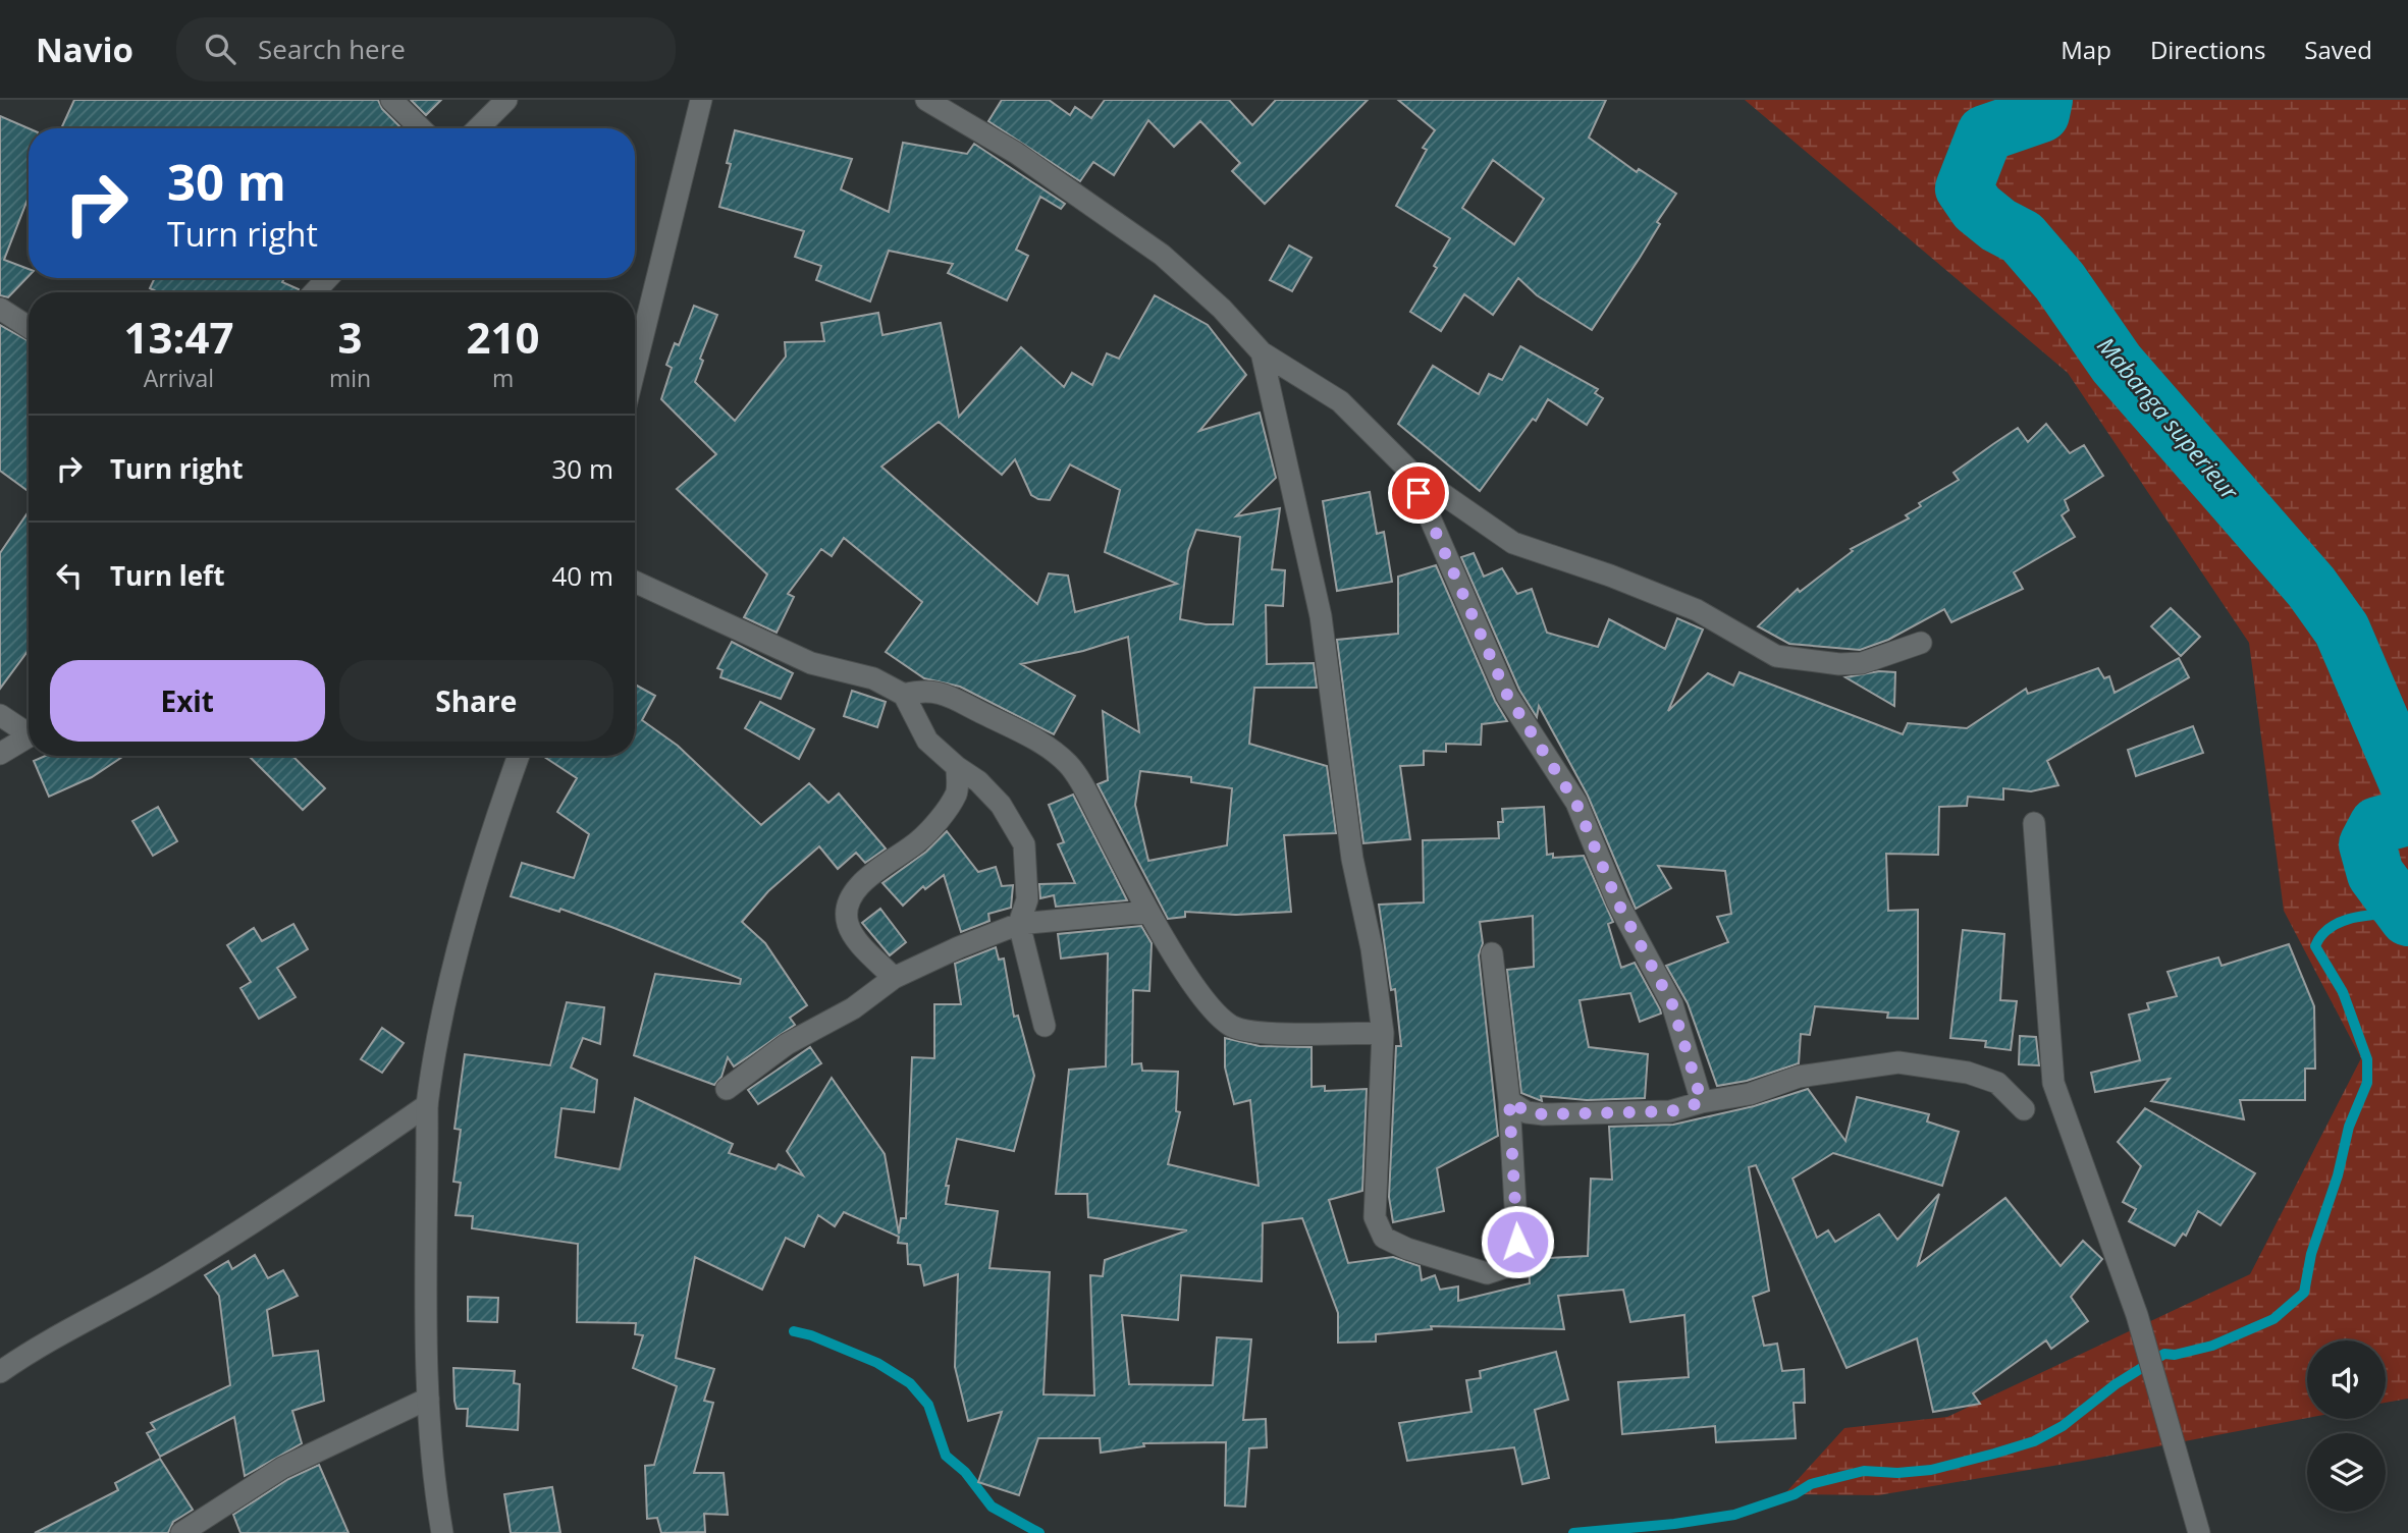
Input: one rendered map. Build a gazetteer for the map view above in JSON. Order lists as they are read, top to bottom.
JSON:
{
  "water": ["Mabanga superieur"],
  "page": {
    "header": "Navio",
    "search": "Search here",
    "nav": ["Map", "Directions", "Saved"],
    "turn": ["30 m", "Turn right"],
    "eta": [
      "13:47",
      "Arrival",
      "3",
      "min",
      "210",
      "m"
    ],
    "list": [
      {
        "name": "Turn right",
        "value": "30 m"
      },
      {
        "name": "Turn left",
        "value": "40 m"
      }
    ],
    "buttons": ["Exit", "Share"]
  }
}
